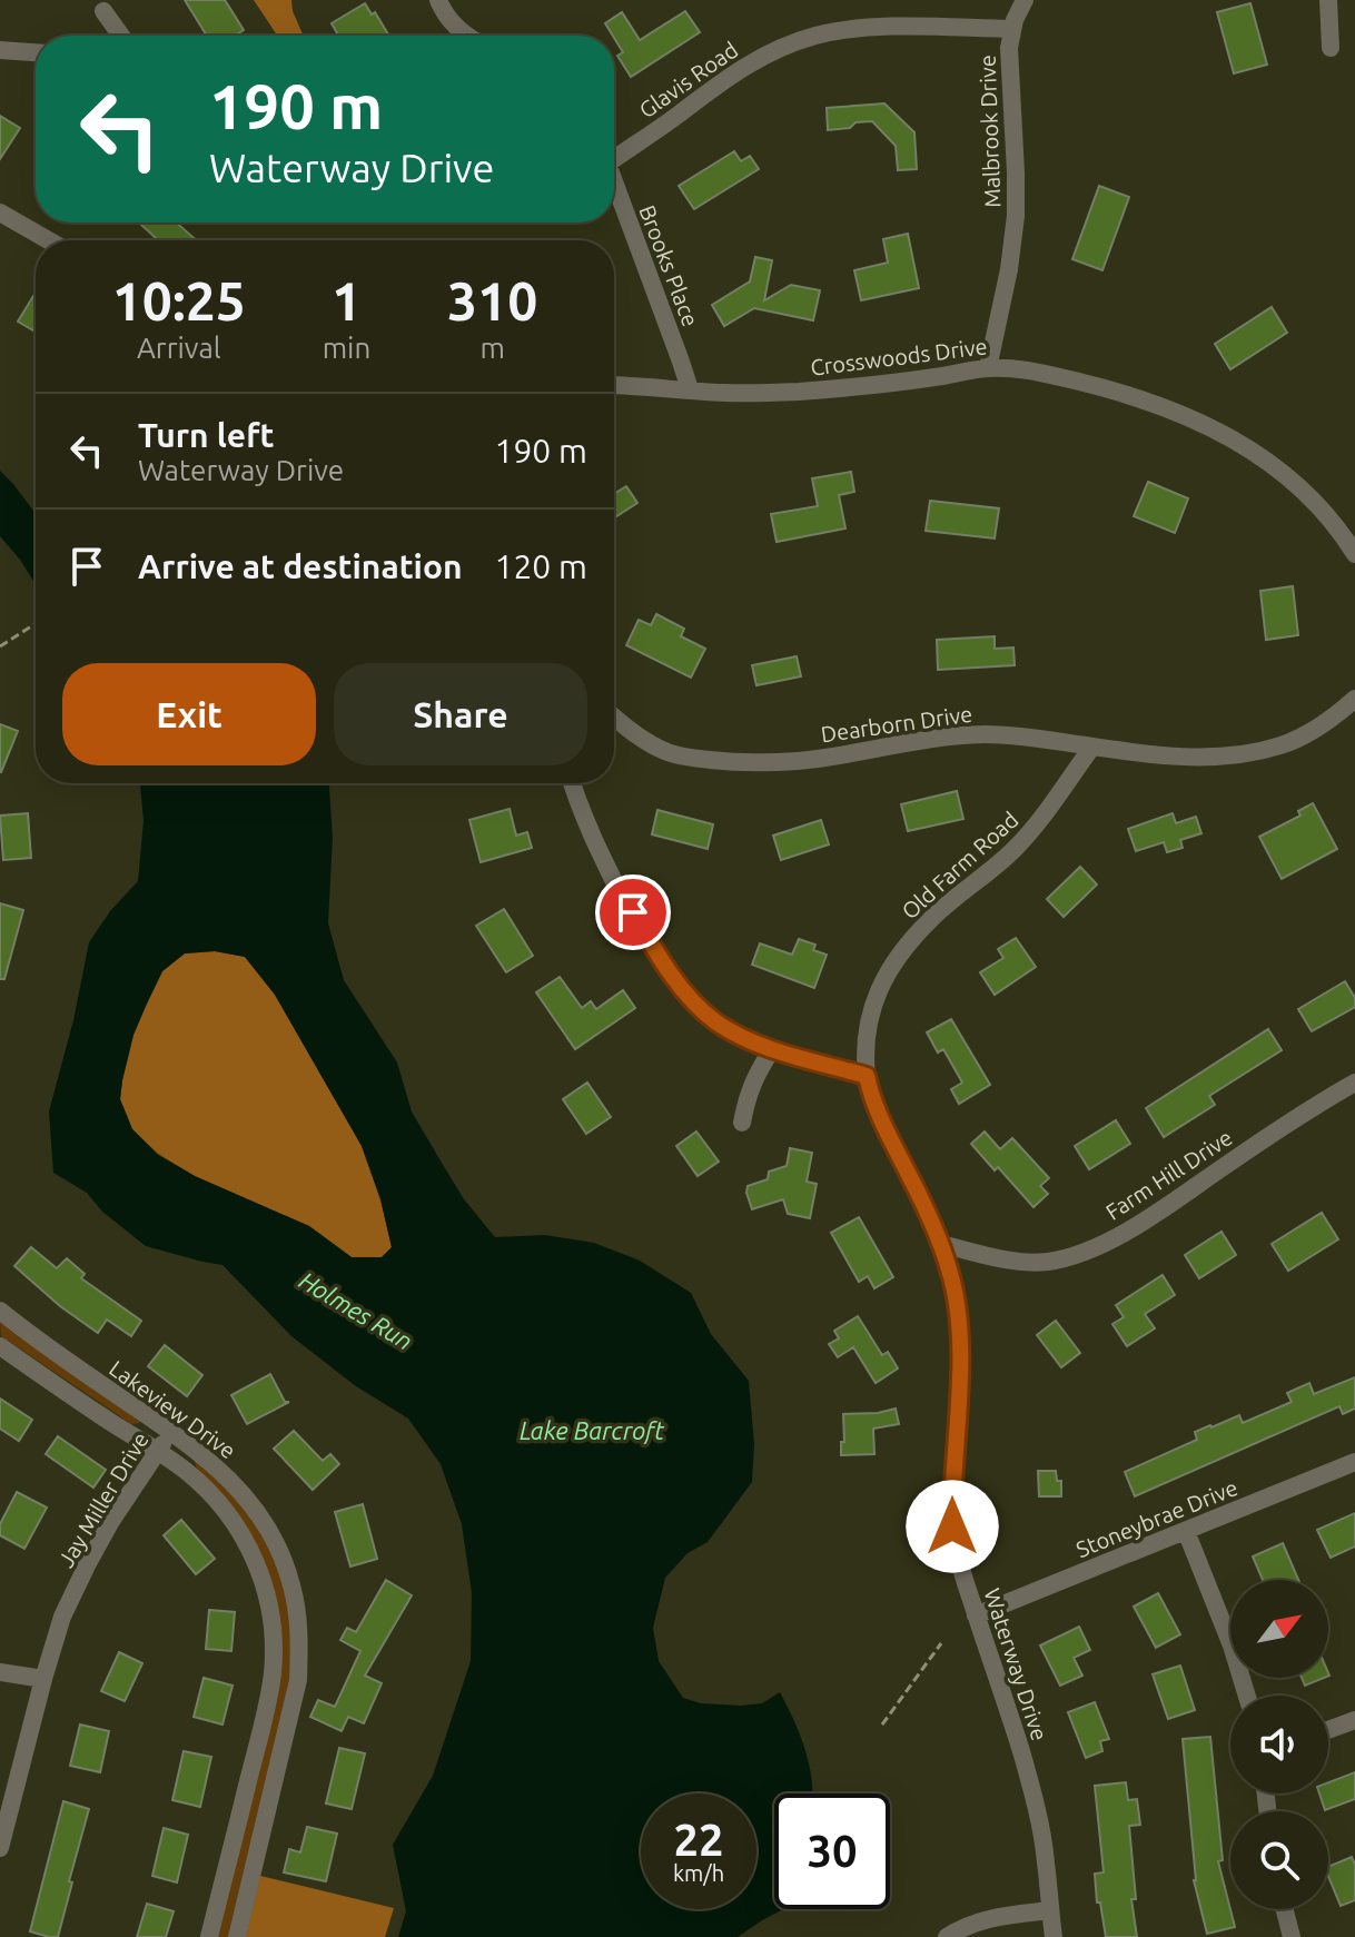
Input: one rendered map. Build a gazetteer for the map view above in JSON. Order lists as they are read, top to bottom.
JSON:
{
  "streets": {
    "street": [
      "Glavis Road",
      "Malbrook Drive",
      "Brooks Place",
      "Crosswoods Drive",
      "Dearborn Drive",
      "Old Farm Road",
      "Farm Hill Drive",
      "Lakeview Drive",
      "Jay Miller Drive",
      "Stoneybrae Drive",
      "Waterway Drive"
    ]
  },
  "crossings": [
    ["Glavis Road", "Malbrook Drive"],
    ["Malbrook Drive", "Crosswoods Drive"],
    ["Brooks Place", "Crosswoods Drive"],
    ["Dearborn Drive", "Old Farm Road"],
    ["Old Farm Road", "Waterway Drive"],
    ["Farm Hill Drive", "Waterway Drive"],
    ["Lakeview Drive", "Jay Miller Drive"],
    ["Stoneybrae Drive", "Waterway Drive"]
  ],
  "water": ["Holmes Run", "Lake Barcroft"],
  "north": "top right",
  "page": {
    "turn": ["190 m", "Waterway Drive"],
    "eta": [
      "10:25",
      "Arrival",
      "1",
      "min",
      "310",
      "m"
    ],
    "list": [
      {
        "name": "Turn left",
        "note": "Waterway Drive",
        "value": "190 m"
      },
      {
        "name": "Arrive at destination",
        "value": "120 m"
      }
    ],
    "buttons": ["Exit", "Share"],
    "speed": "22 km/h",
    "limit": "30"
  }
}
